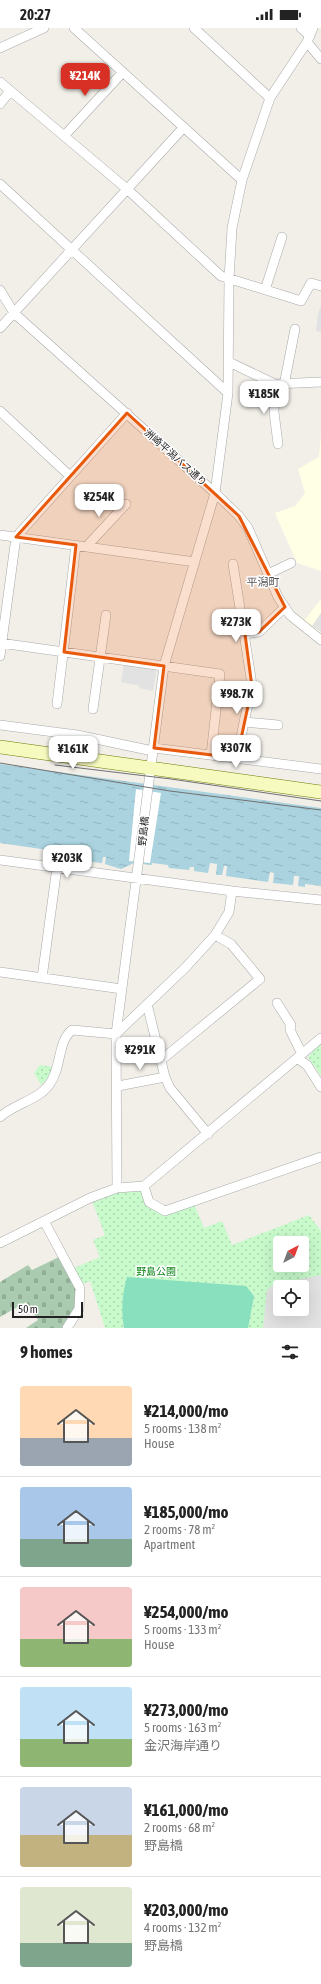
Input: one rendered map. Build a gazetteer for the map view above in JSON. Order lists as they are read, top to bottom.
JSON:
{
  "streets": {
    "street": ["洲崎平潟バス通り", "野島橋"]
  },
  "crossings": [
    ["洲崎平潟バス通り", "野島橋"]
  ],
  "districts": ["平潟町"],
  "parks": ["野島公園"],
  "scale_bar": "50 m",
  "north": "top right",
  "page": {
    "status": "20:27",
    "price": [
      "¥214K",
      "¥185K",
      "¥254K",
      "¥273K",
      "¥98.7K",
      "¥307K",
      "¥161K",
      "¥203K",
      "¥291K"
    ],
    "scale": "50 m",
    "heading": "9 homes",
    "list": [
      {
        "name": "¥214,000/mo",
        "note": "5 rooms · 138 m² · House"
      },
      {
        "name": "¥185,000/mo",
        "note": "2 rooms · 78 m² · Apartment"
      },
      {
        "name": "¥254,000/mo",
        "note": "5 rooms · 133 m² · House"
      },
      {
        "name": "¥273,000/mo",
        "note": "5 rooms · 163 m² · 金沢海岸通り"
      },
      {
        "name": "¥161,000/mo",
        "note": "2 rooms · 68 m² · 野島橋"
      },
      {
        "name": "¥203,000/mo",
        "note": "4 rooms · 132 m² · 野島橋"
      }
    ]
  }
}
